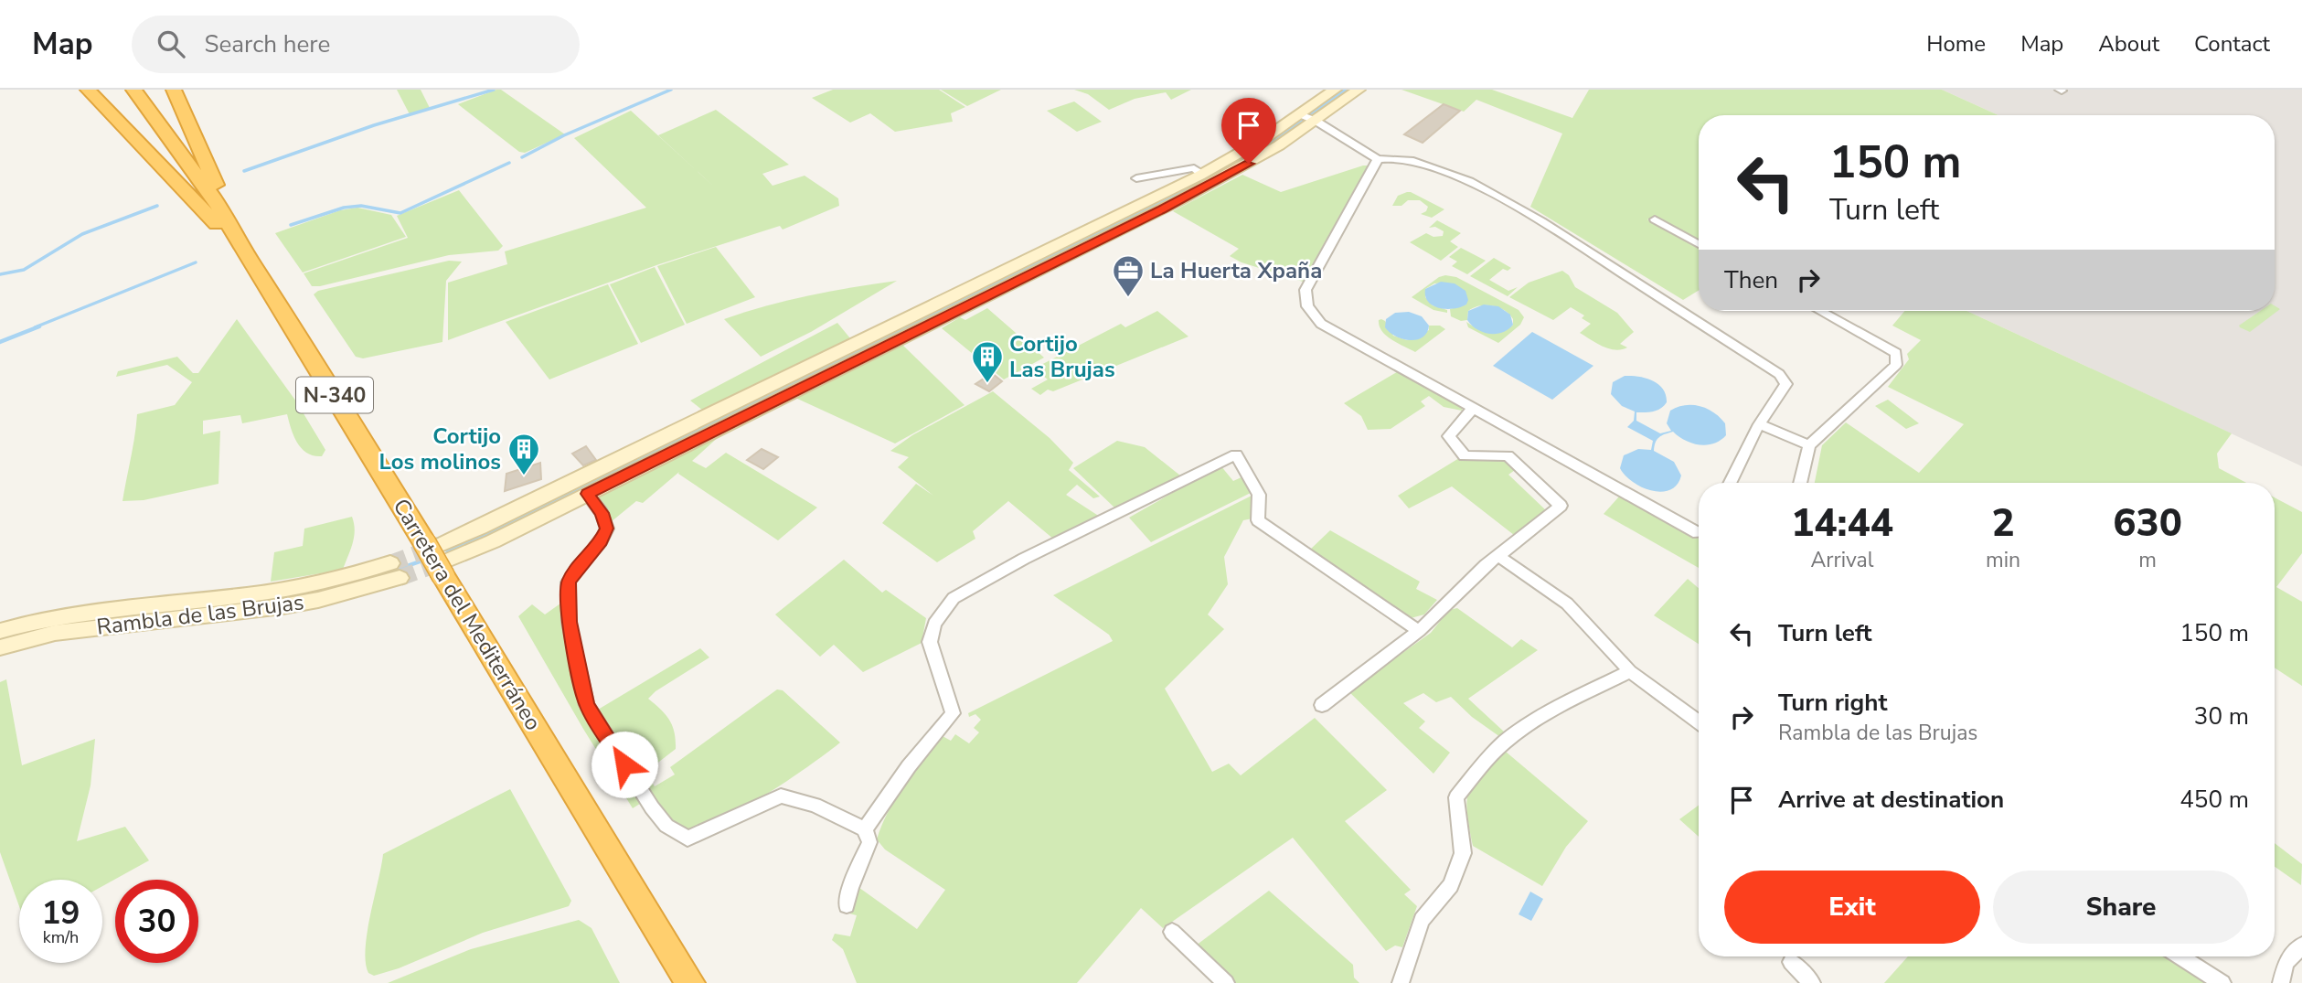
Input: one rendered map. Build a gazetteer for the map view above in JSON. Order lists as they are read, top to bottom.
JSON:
{
  "streets": {
    "highway": ["N-340", "Carretera del Mediterráneo"],
    "street": ["Rambla de las Brujas"]
  },
  "places": {
    "office": ["La Huerta Xpaña"],
    "building": ["Cortijo Las Brujas", "Cortijo Los molinos"]
  },
  "page": {
    "header": "Map",
    "search": "Search here",
    "nav": [
      "Home",
      "Map",
      "About",
      "Contact"
    ],
    "turn": ["150 m", "Turn left"],
    "then": "Then",
    "eta": [
      "14:44",
      "Arrival",
      "2",
      "min",
      "630",
      "m"
    ],
    "list": [
      {
        "name": "Turn left",
        "value": "150 m"
      },
      {
        "name": "Turn right",
        "note": "Rambla de las Brujas",
        "value": "30 m"
      },
      {
        "name": "Arrive at destination",
        "value": "450 m"
      }
    ],
    "buttons": ["Exit", "Share"],
    "speed": "19 km/h",
    "limit": "30"
  }
}
